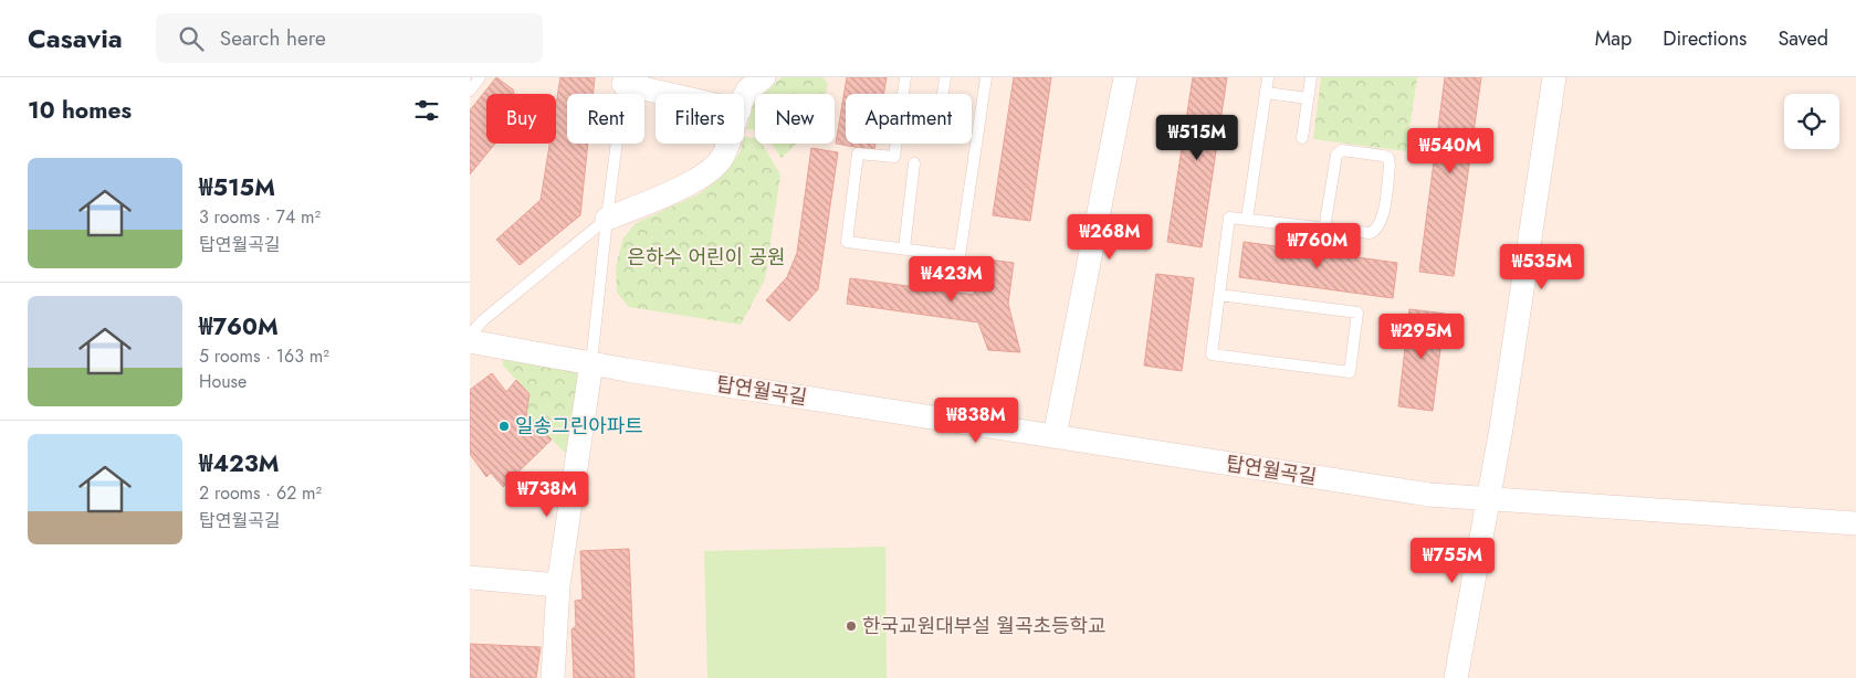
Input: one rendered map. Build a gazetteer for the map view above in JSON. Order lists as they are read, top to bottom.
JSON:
{
  "streets": {
    "street": ["탑연월곡길"]
  },
  "parks": ["은하수 어린이 공원"],
  "places": ["일송그린아파트", "한국교원대부설 월곡초등학교"],
  "page": {
    "header": "Casavia",
    "search": "Search here",
    "nav": ["Map", "Directions", "Saved"],
    "heading": "10 homes",
    "chip": [
      "Buy",
      "Rent",
      "Filters",
      "New",
      "Apartment"
    ],
    "price": [
      "₩515M",
      "₩540M",
      "₩268M",
      "₩760M",
      "₩535M",
      "₩423M",
      "₩295M",
      "₩838M",
      "₩738M",
      "₩755M"
    ],
    "list": [
      {
        "name": "₩515M",
        "note": "3 rooms · 74 m² · 탑연월곡길"
      },
      {
        "name": "₩760M",
        "note": "5 rooms · 163 m² · House"
      },
      {
        "name": "₩423M",
        "note": "2 rooms · 62 m² · 탑연월곡길"
      }
    ]
  }
}
